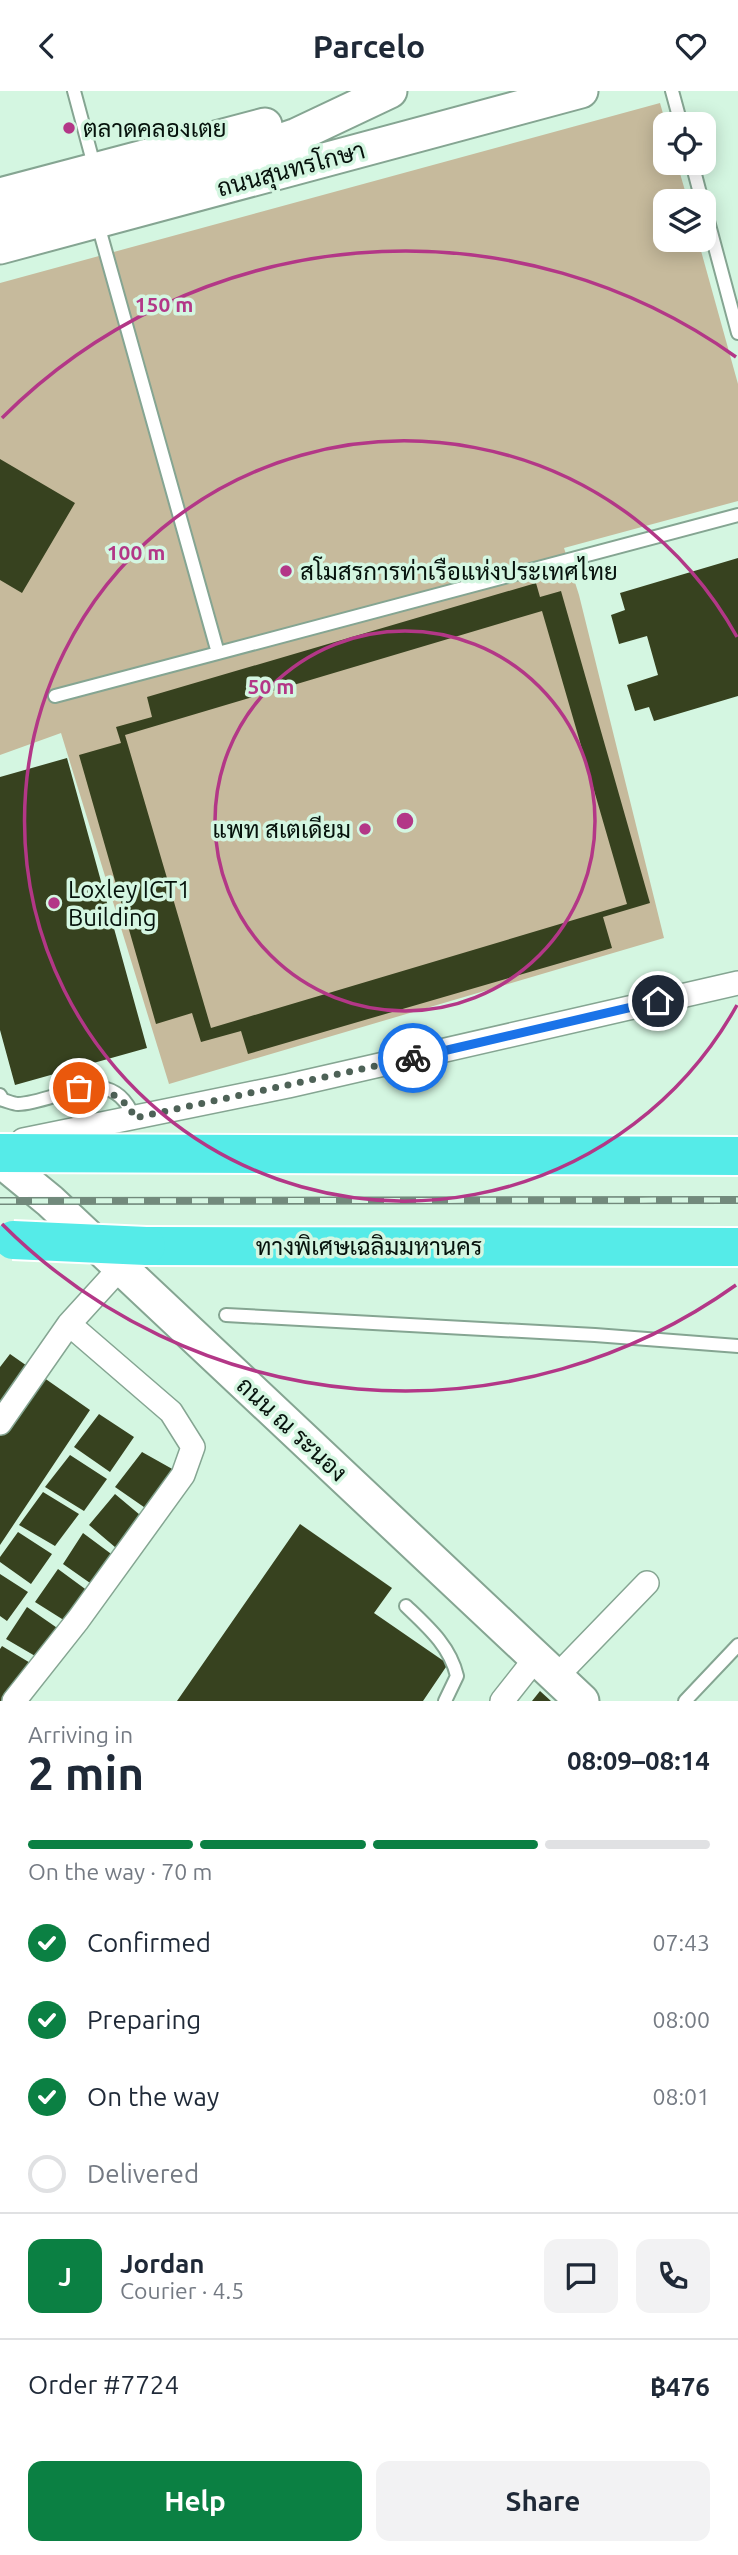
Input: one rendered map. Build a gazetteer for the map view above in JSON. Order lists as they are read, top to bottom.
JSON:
{
  "streets": {
    "highway": ["ทางพิเศษเฉลิมมหานคร"],
    "main road": ["ถนนสุนทรโกษา", "ถนน ณ ระนอง"]
  },
  "places": [
    "ตลาดคลองเตย",
    "สโมสรการท่าเรือแห่งประเทศไทย",
    "แพท สเตเดียม",
    "Loxley ICT1 Building"
  ],
  "page": {
    "header": "Parcelo",
    "heading": ["2 min", "Arriving in", "08:09–08:14"],
    "panel": [
      "Jordan",
      "Courier · 4.5",
      "Order #7724",
      "฿476"
    ],
    "bar": "On the way · 70 m",
    "list": [
      ["Confirmed", "07:43"],
      ["Preparing", "08:00"],
      ["On the way", "08:01"],
      "Delivered"
    ],
    "round": "J",
    "buttons": ["Help", "Share"]
  },
  "rings": ["150 m", "100 m", "50 m"]
}
